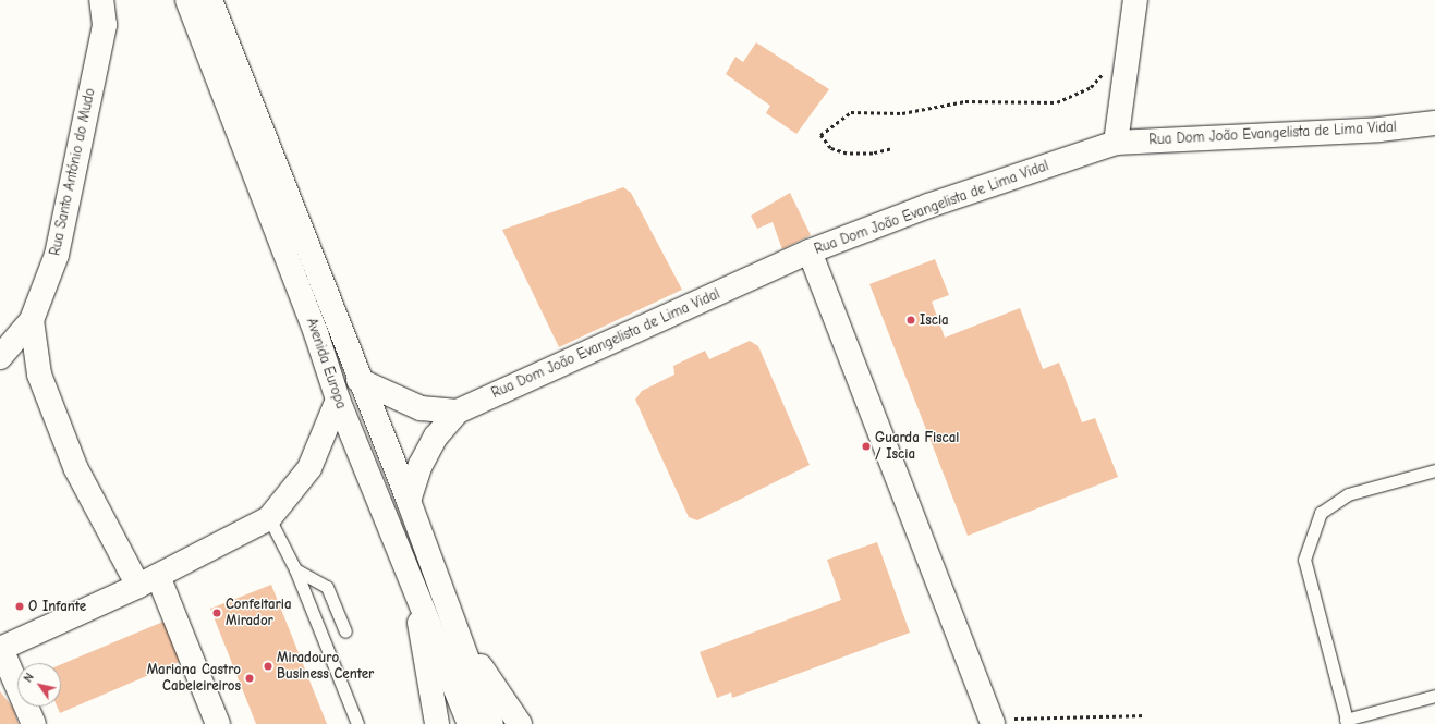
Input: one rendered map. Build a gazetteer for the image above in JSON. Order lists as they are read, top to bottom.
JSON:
{
  "streets": {
    "street": ["Rua Dom João Evangelista de Lima Vidal", "Rua Santo António do Mudo", "Avenida Europa"]
  },
  "places": [
    "Iscia",
    "Guarda Fiscal / Iscia",
    "O Infante",
    "Confeitaria Mirador",
    "Miradouro Business Center",
    "Mariana Castro Cabeleireiros"
  ],
  "north": "top left"
}
